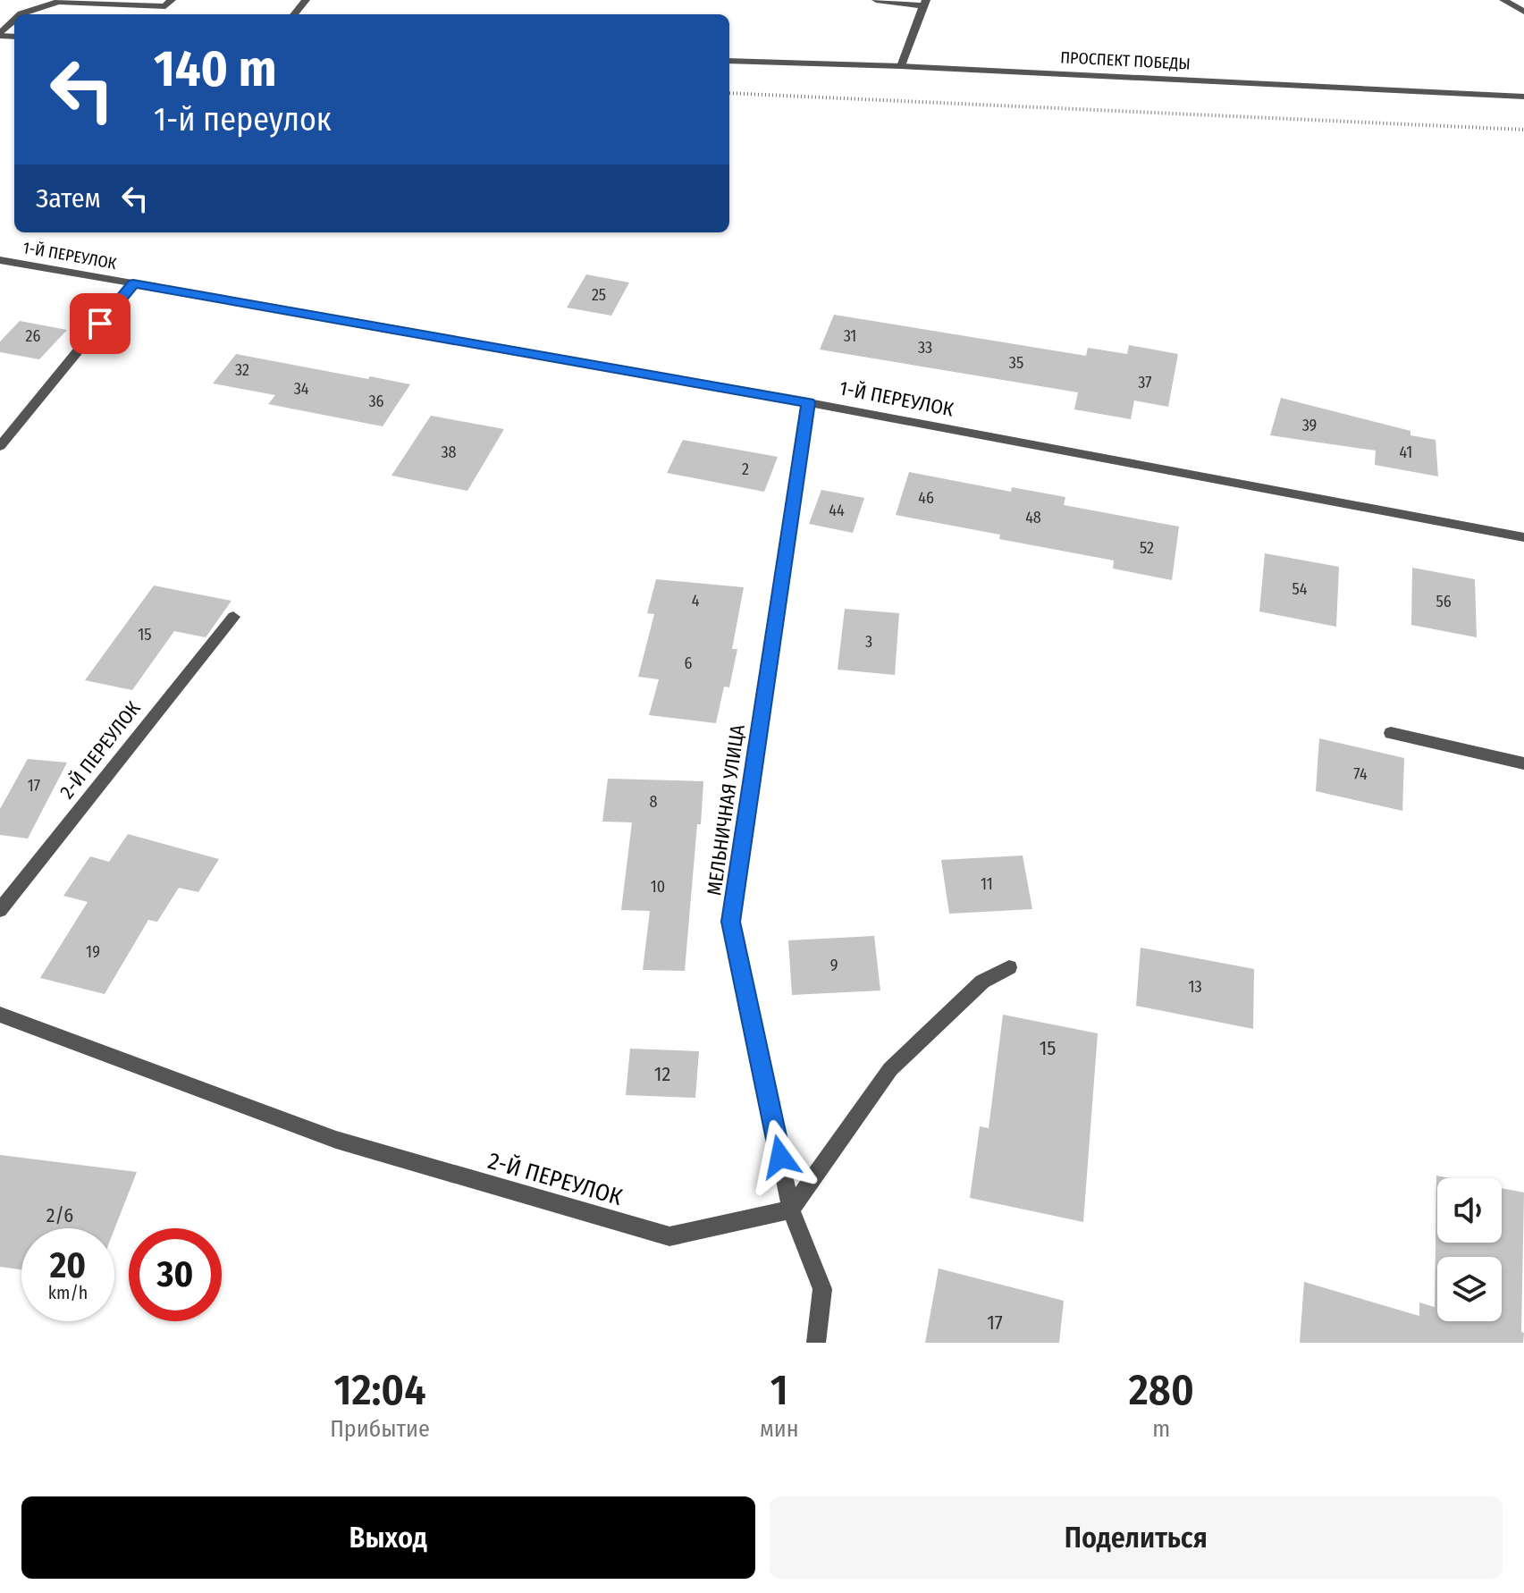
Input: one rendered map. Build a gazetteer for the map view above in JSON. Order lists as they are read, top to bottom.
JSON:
{
  "streets": {
    "street": [
      "ПРОСПЕКТ ПОБЕДЫ",
      "1-Й ПЕРЕУЛОК",
      "2-Й ПЕРЕУЛОК",
      "МЕЛЬНИЧНАЯ УЛИЦА"
    ]
  },
  "crossings": [
    ["1-Й ПЕРЕУЛОК", "МЕЛЬНИЧНАЯ УЛИЦА"],
    ["2-Й ПЕРЕУЛОК", "МЕЛЬНИЧНАЯ УЛИЦА"]
  ],
  "house_numbers": [
    "25",
    "26",
    "31",
    "33",
    "35",
    "32",
    "37",
    "34",
    "36",
    "39",
    "38",
    "41",
    "2",
    "46",
    "44",
    "48",
    "52",
    "54",
    "4",
    "56",
    "15",
    "3",
    "6",
    "74",
    "17",
    "8",
    "11",
    "10",
    "19",
    "9",
    "13",
    "15",
    "12",
    "2/6",
    "17"
  ],
  "page": {
    "turn": ["140 m", "1-й переулок"],
    "then": "Затем",
    "speed": "20 km/h",
    "limit": "30",
    "eta": [
      "12:04",
      "Прибытие",
      "1",
      "мин",
      "280",
      "m"
    ],
    "buttons": ["Выход", "Поделиться"]
  }
}
